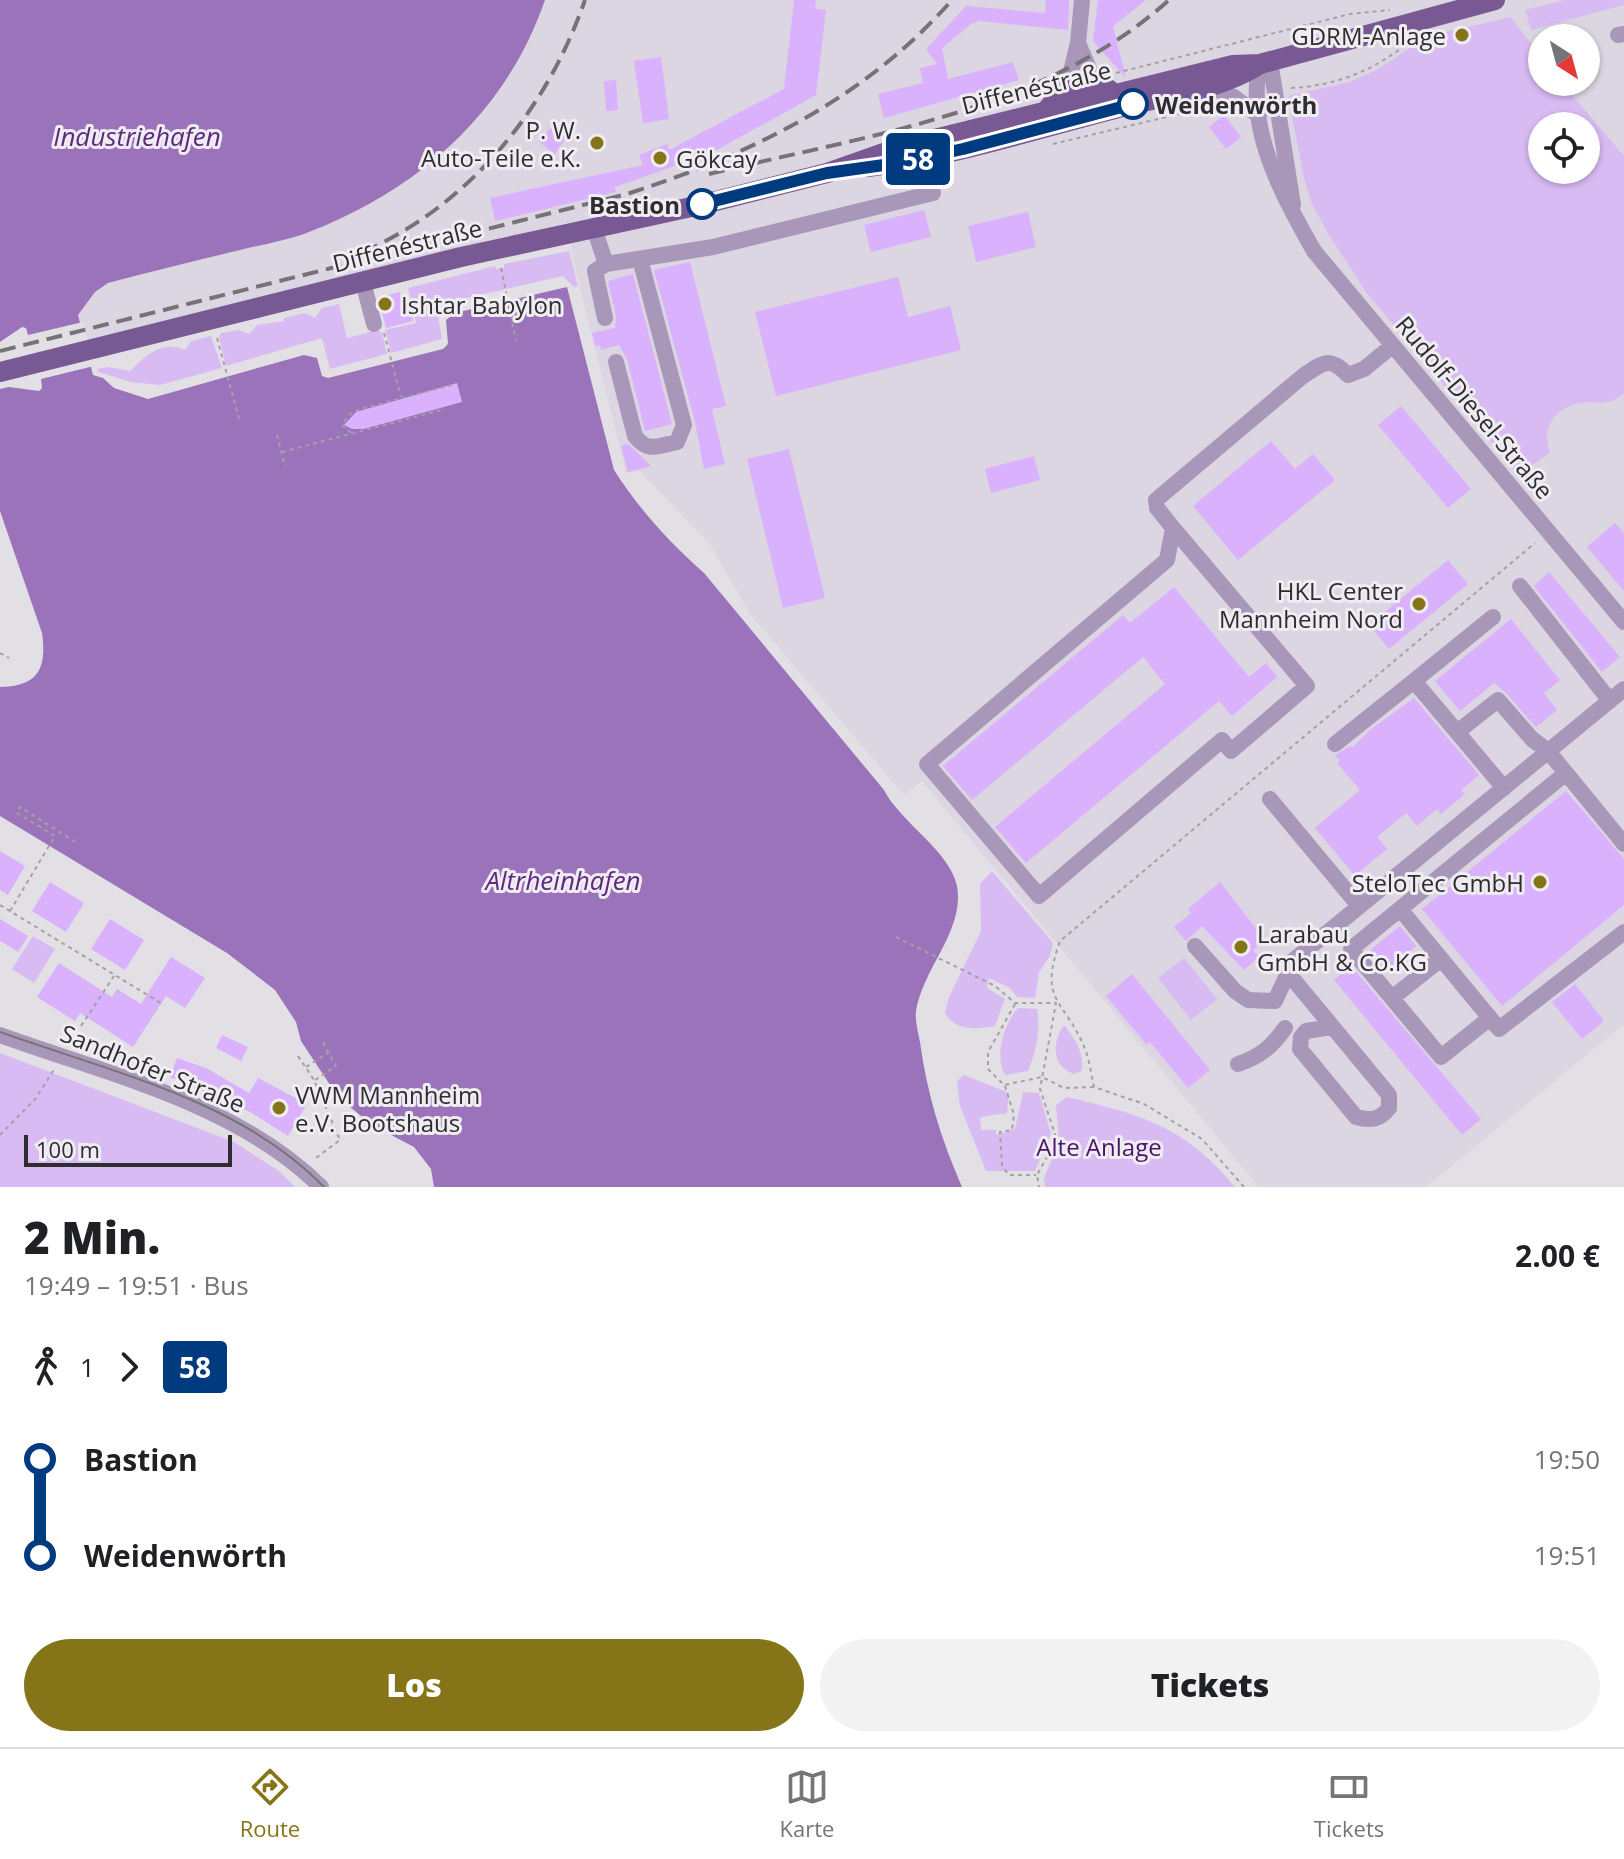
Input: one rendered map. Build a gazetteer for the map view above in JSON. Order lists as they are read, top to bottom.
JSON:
{
  "streets": {
    "main road": ["Diffenéstraße"],
    "street": ["Rudolf-Diesel-Straße", "Sandhofer Straße"]
  },
  "crossings": [
    ["Diffenéstraße", "Rudolf-Diesel-Straße"]
  ],
  "water": ["Industriehafen", "Altrheinhafen"],
  "parks": ["Alte Anlage"],
  "places": [
    "GDRM-Anlage",
    "Weidenwörth",
    "P. W. Auto-Teile e.K.",
    "Gökcay",
    "Bastion",
    "Ishtar Babylon",
    "HKL Center Mannheim Nord",
    "SteloTec GmbH",
    "Larabau GmbH & Co.KG",
    "VWM Mannheim e.V. Bootshaus"
  ],
  "lines": ["bus line 58"],
  "scale_bar": "100 m",
  "north": "bottom right",
  "page": {
    "on_map": "58",
    "scale": "100 m",
    "heading": ["2 Min.", "19:49 – 19:51 · Bus", "2.00 €"],
    "legs": ["1", "58"],
    "list": [
      {
        "name": "Bastion",
        "value": "19:50"
      },
      {
        "name": "Weidenwörth",
        "value": "19:51"
      }
    ],
    "buttons": ["Los", "Tickets"],
    "tabs": ["Route", "Karte", "Tickets"]
  }
}
